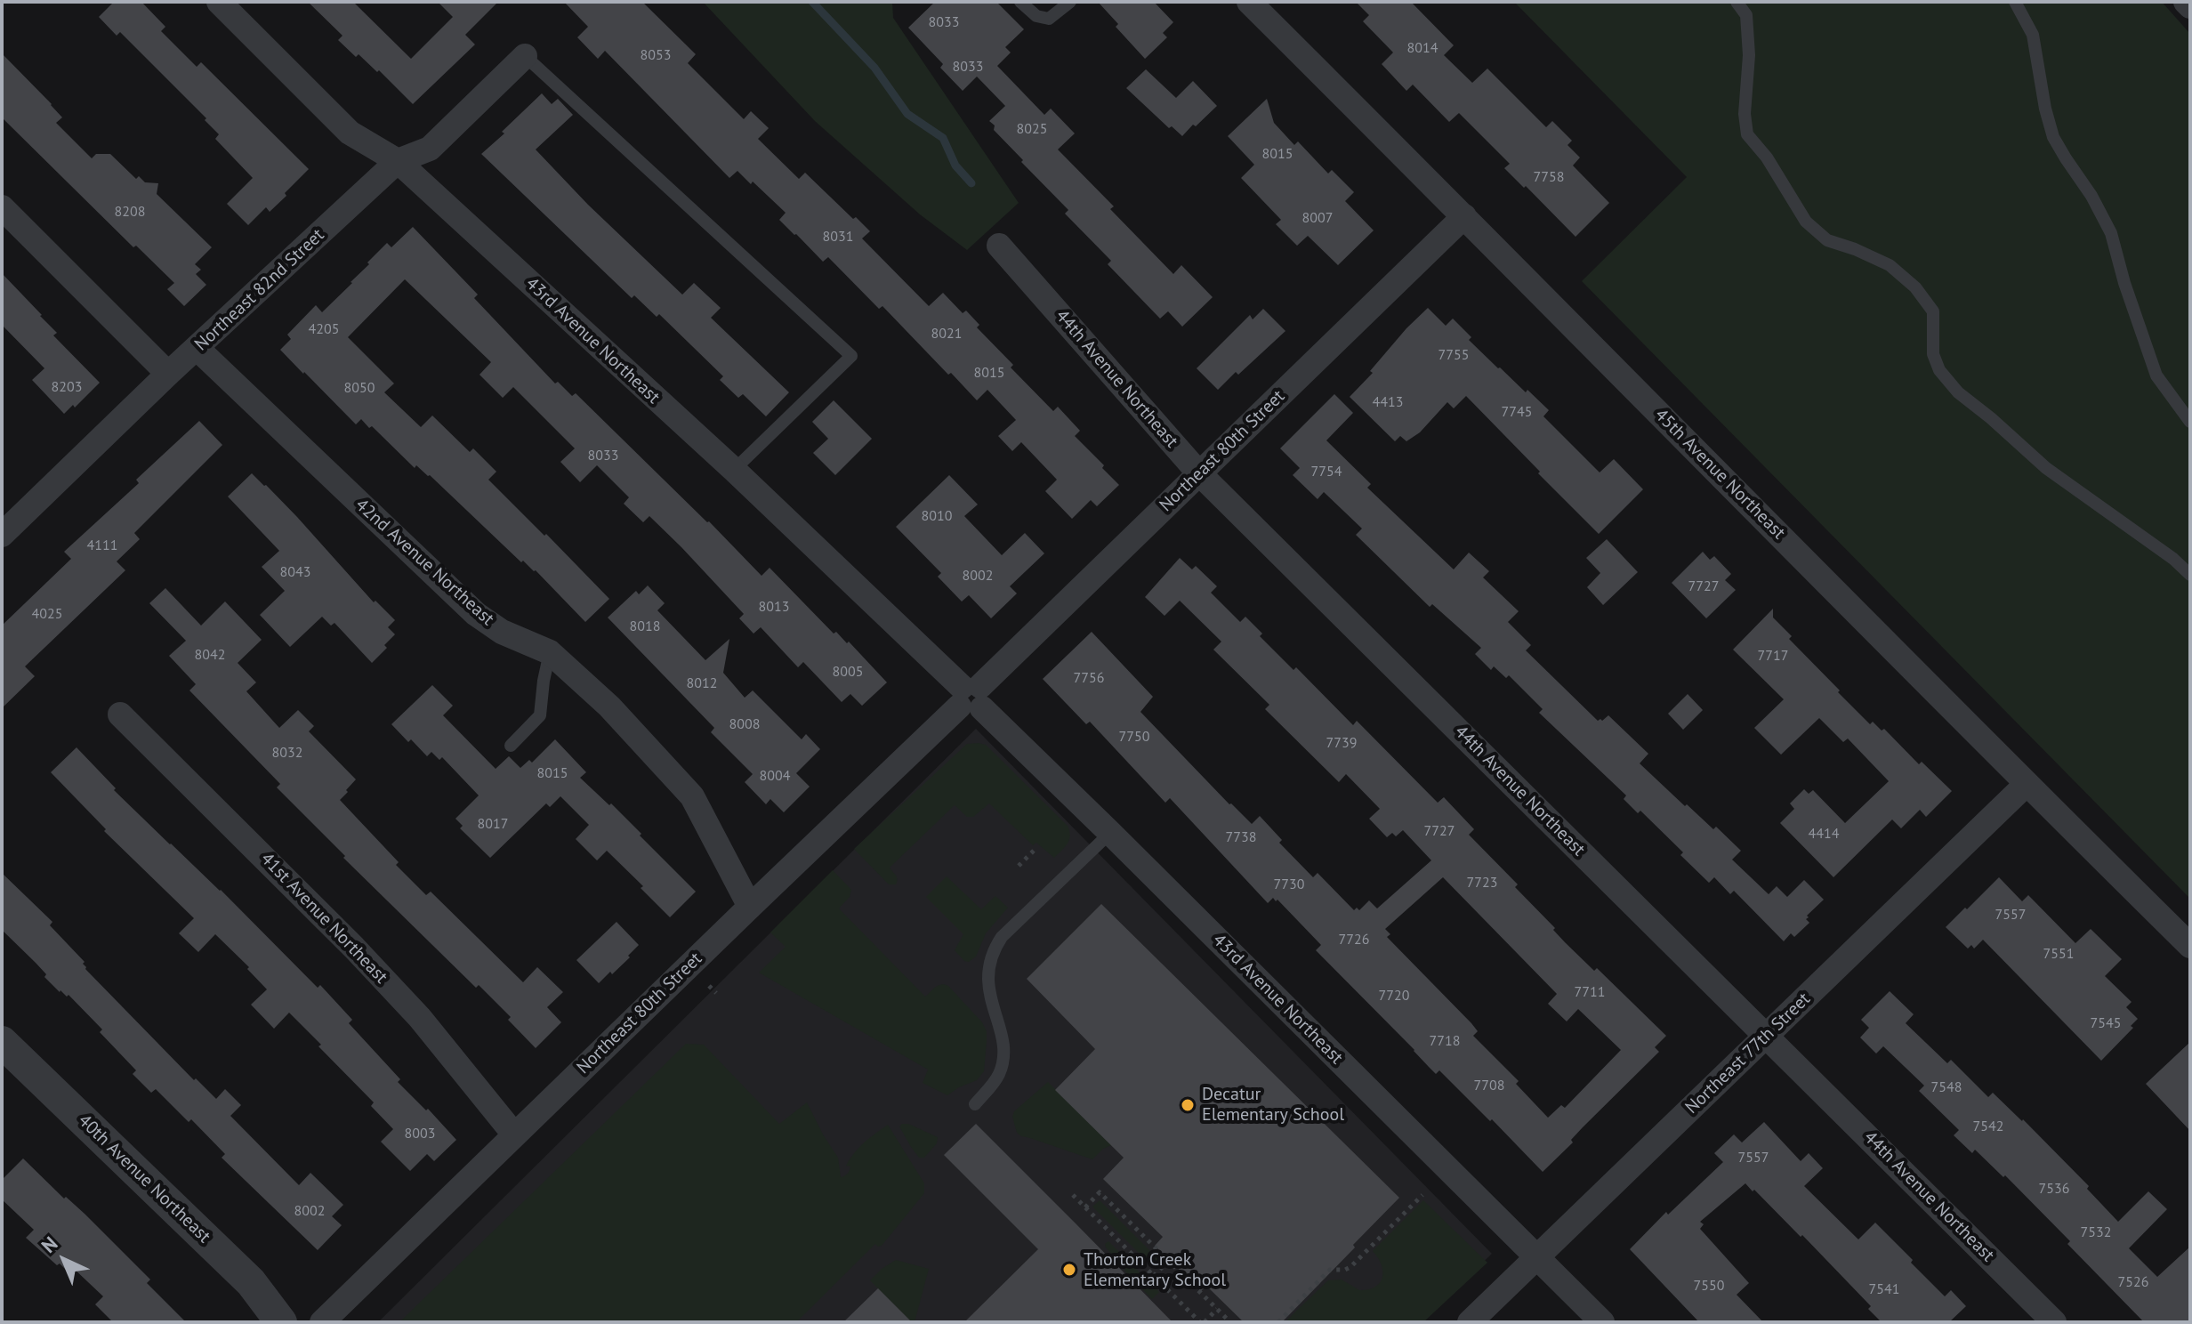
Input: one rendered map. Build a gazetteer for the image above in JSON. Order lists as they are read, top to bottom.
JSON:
{
  "streets": {
    "street": [
      "Northeast 82nd Street",
      "43rd Avenue Northeast",
      "44th Avenue Northeast",
      "Northeast 80th Street",
      "45th Avenue Northeast",
      "42nd Avenue Northeast",
      "41st Avenue Northeast",
      "Northeast 77th Street",
      "40th Avenue Northeast"
    ]
  },
  "crossings": [
    ["Northeast 82nd Street", "43rd Avenue Northeast"],
    ["Northeast 82nd Street", "42nd Avenue Northeast"],
    ["43rd Avenue Northeast", "Northeast 80th Street"],
    ["43rd Avenue Northeast", "Northeast 77th Street"],
    ["44th Avenue Northeast", "Northeast 80th Street"],
    ["44th Avenue Northeast", "Northeast 77th Street"],
    ["Northeast 80th Street", "45th Avenue Northeast"],
    ["Northeast 80th Street", "42nd Avenue Northeast"],
    ["Northeast 80th Street", "41st Avenue Northeast"],
    ["45th Avenue Northeast", "Northeast 77th Street"]
  ],
  "places": ["Decatur Elementary School", "Thorton Creek Elementary School"],
  "house_numbers": [
    "8033",
    "8014",
    "8053",
    "8033",
    "8025",
    "8015",
    "7758",
    "8208",
    "8007",
    "8031",
    "4205",
    "8021",
    "7755",
    "8015",
    "8203",
    "8050",
    "4413",
    "7745",
    "8033",
    "7754",
    "8010",
    "4111",
    "8043",
    "8002",
    "7727",
    "8013",
    "4025",
    "8018",
    "8042",
    "7717",
    "8005",
    "7756",
    "8012",
    "8008",
    "7750",
    "7739",
    "8032",
    "8015",
    "8004",
    "8017",
    "7727",
    "4414",
    "7738",
    "7723",
    "7730",
    "7557",
    "7726",
    "7551",
    "7711",
    "7720",
    "7545",
    "7718",
    "7708",
    "7548",
    "7542",
    "8003",
    "7557",
    "7536",
    "8002",
    "7532",
    "7526",
    "7550",
    "7541"
  ],
  "north": "top left"
}
